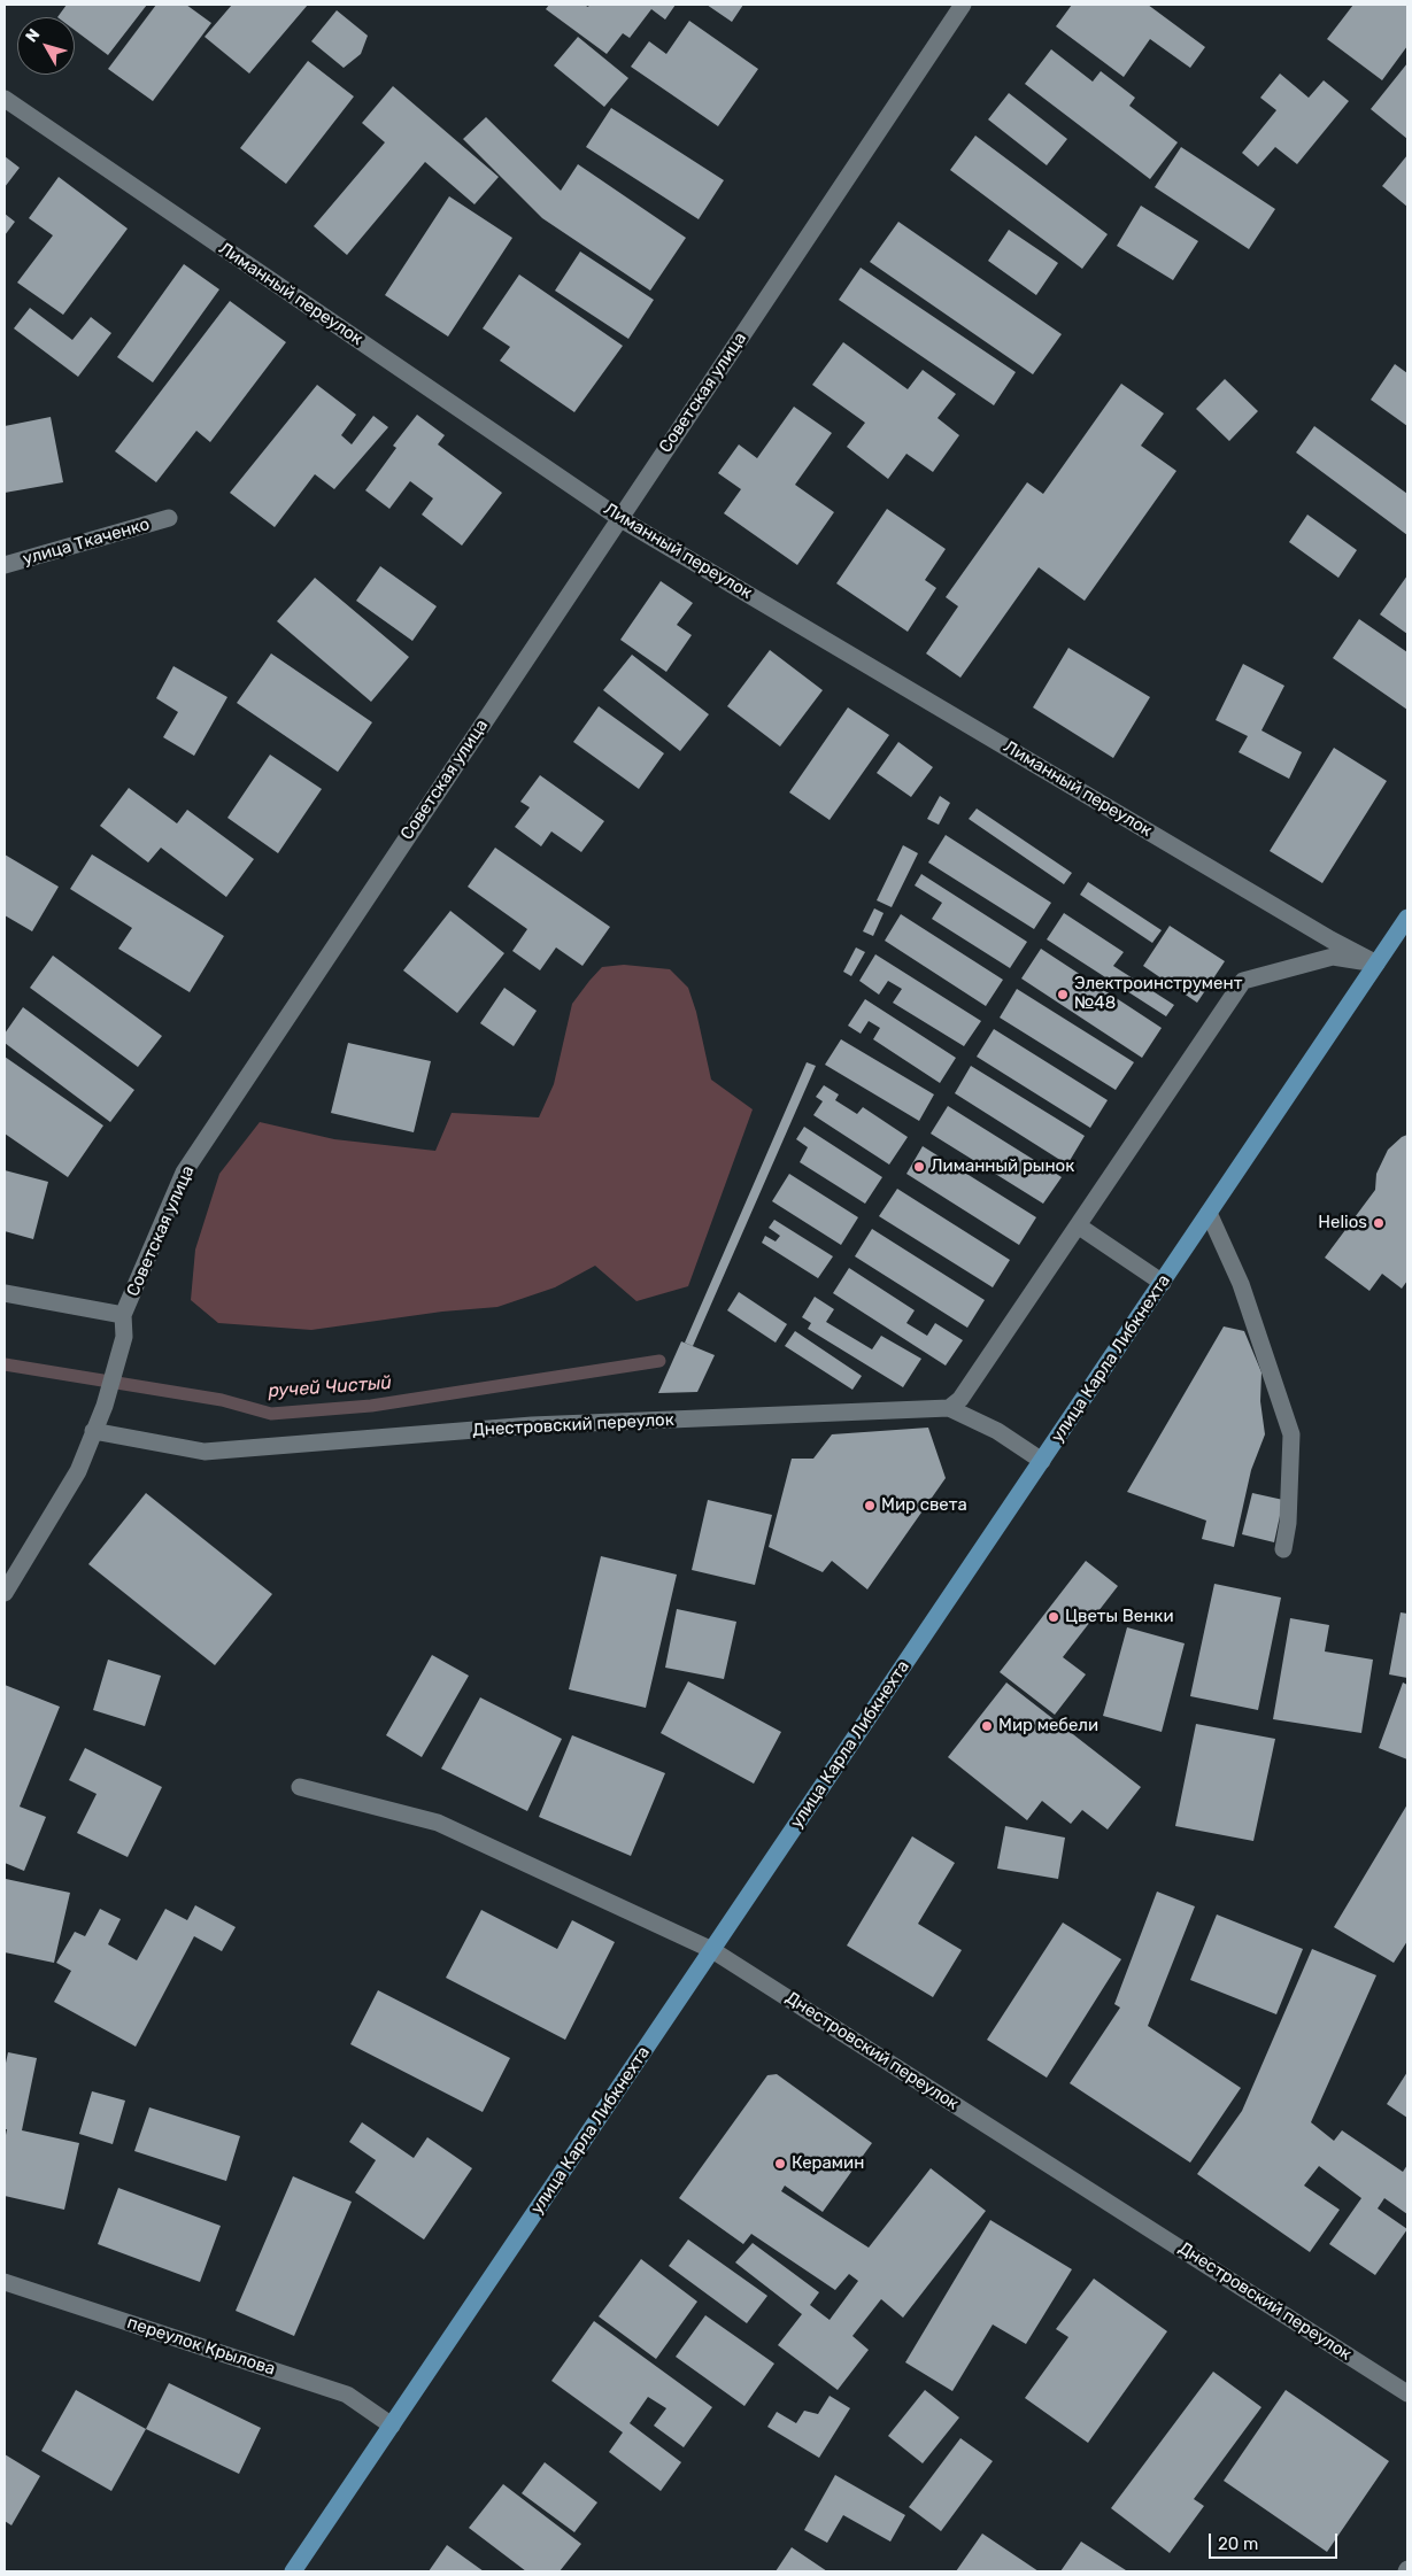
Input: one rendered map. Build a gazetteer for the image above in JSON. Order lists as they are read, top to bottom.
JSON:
{
  "streets": {
    "main road": ["улица Карла Либкнехта"],
    "street": [
      "Лиманный переулок",
      "Советская улица",
      "улица Ткаченко",
      "Днестровский переулок",
      "переулок Крылова"
    ]
  },
  "crossings": [
    ["Лиманный переулок", "Советская улица"],
    ["Лиманный переулок", "улица Карла Либкнехта"],
    ["Советская улица", "Днестровский переулок"],
    ["улица Карла Либкнехта", "Днестровский переулок"],
    ["улица Карла Либкнехта", "переулок Крылова"]
  ],
  "water": ["ручей Чистый"],
  "places": [
    "Электроинструмент №48",
    "Лиманный рынок",
    "Helios",
    "Мир света",
    "Цветы Венки",
    "Мир мебели",
    "Керамин"
  ],
  "scale_bar": "20 m",
  "north": "top left"
}
